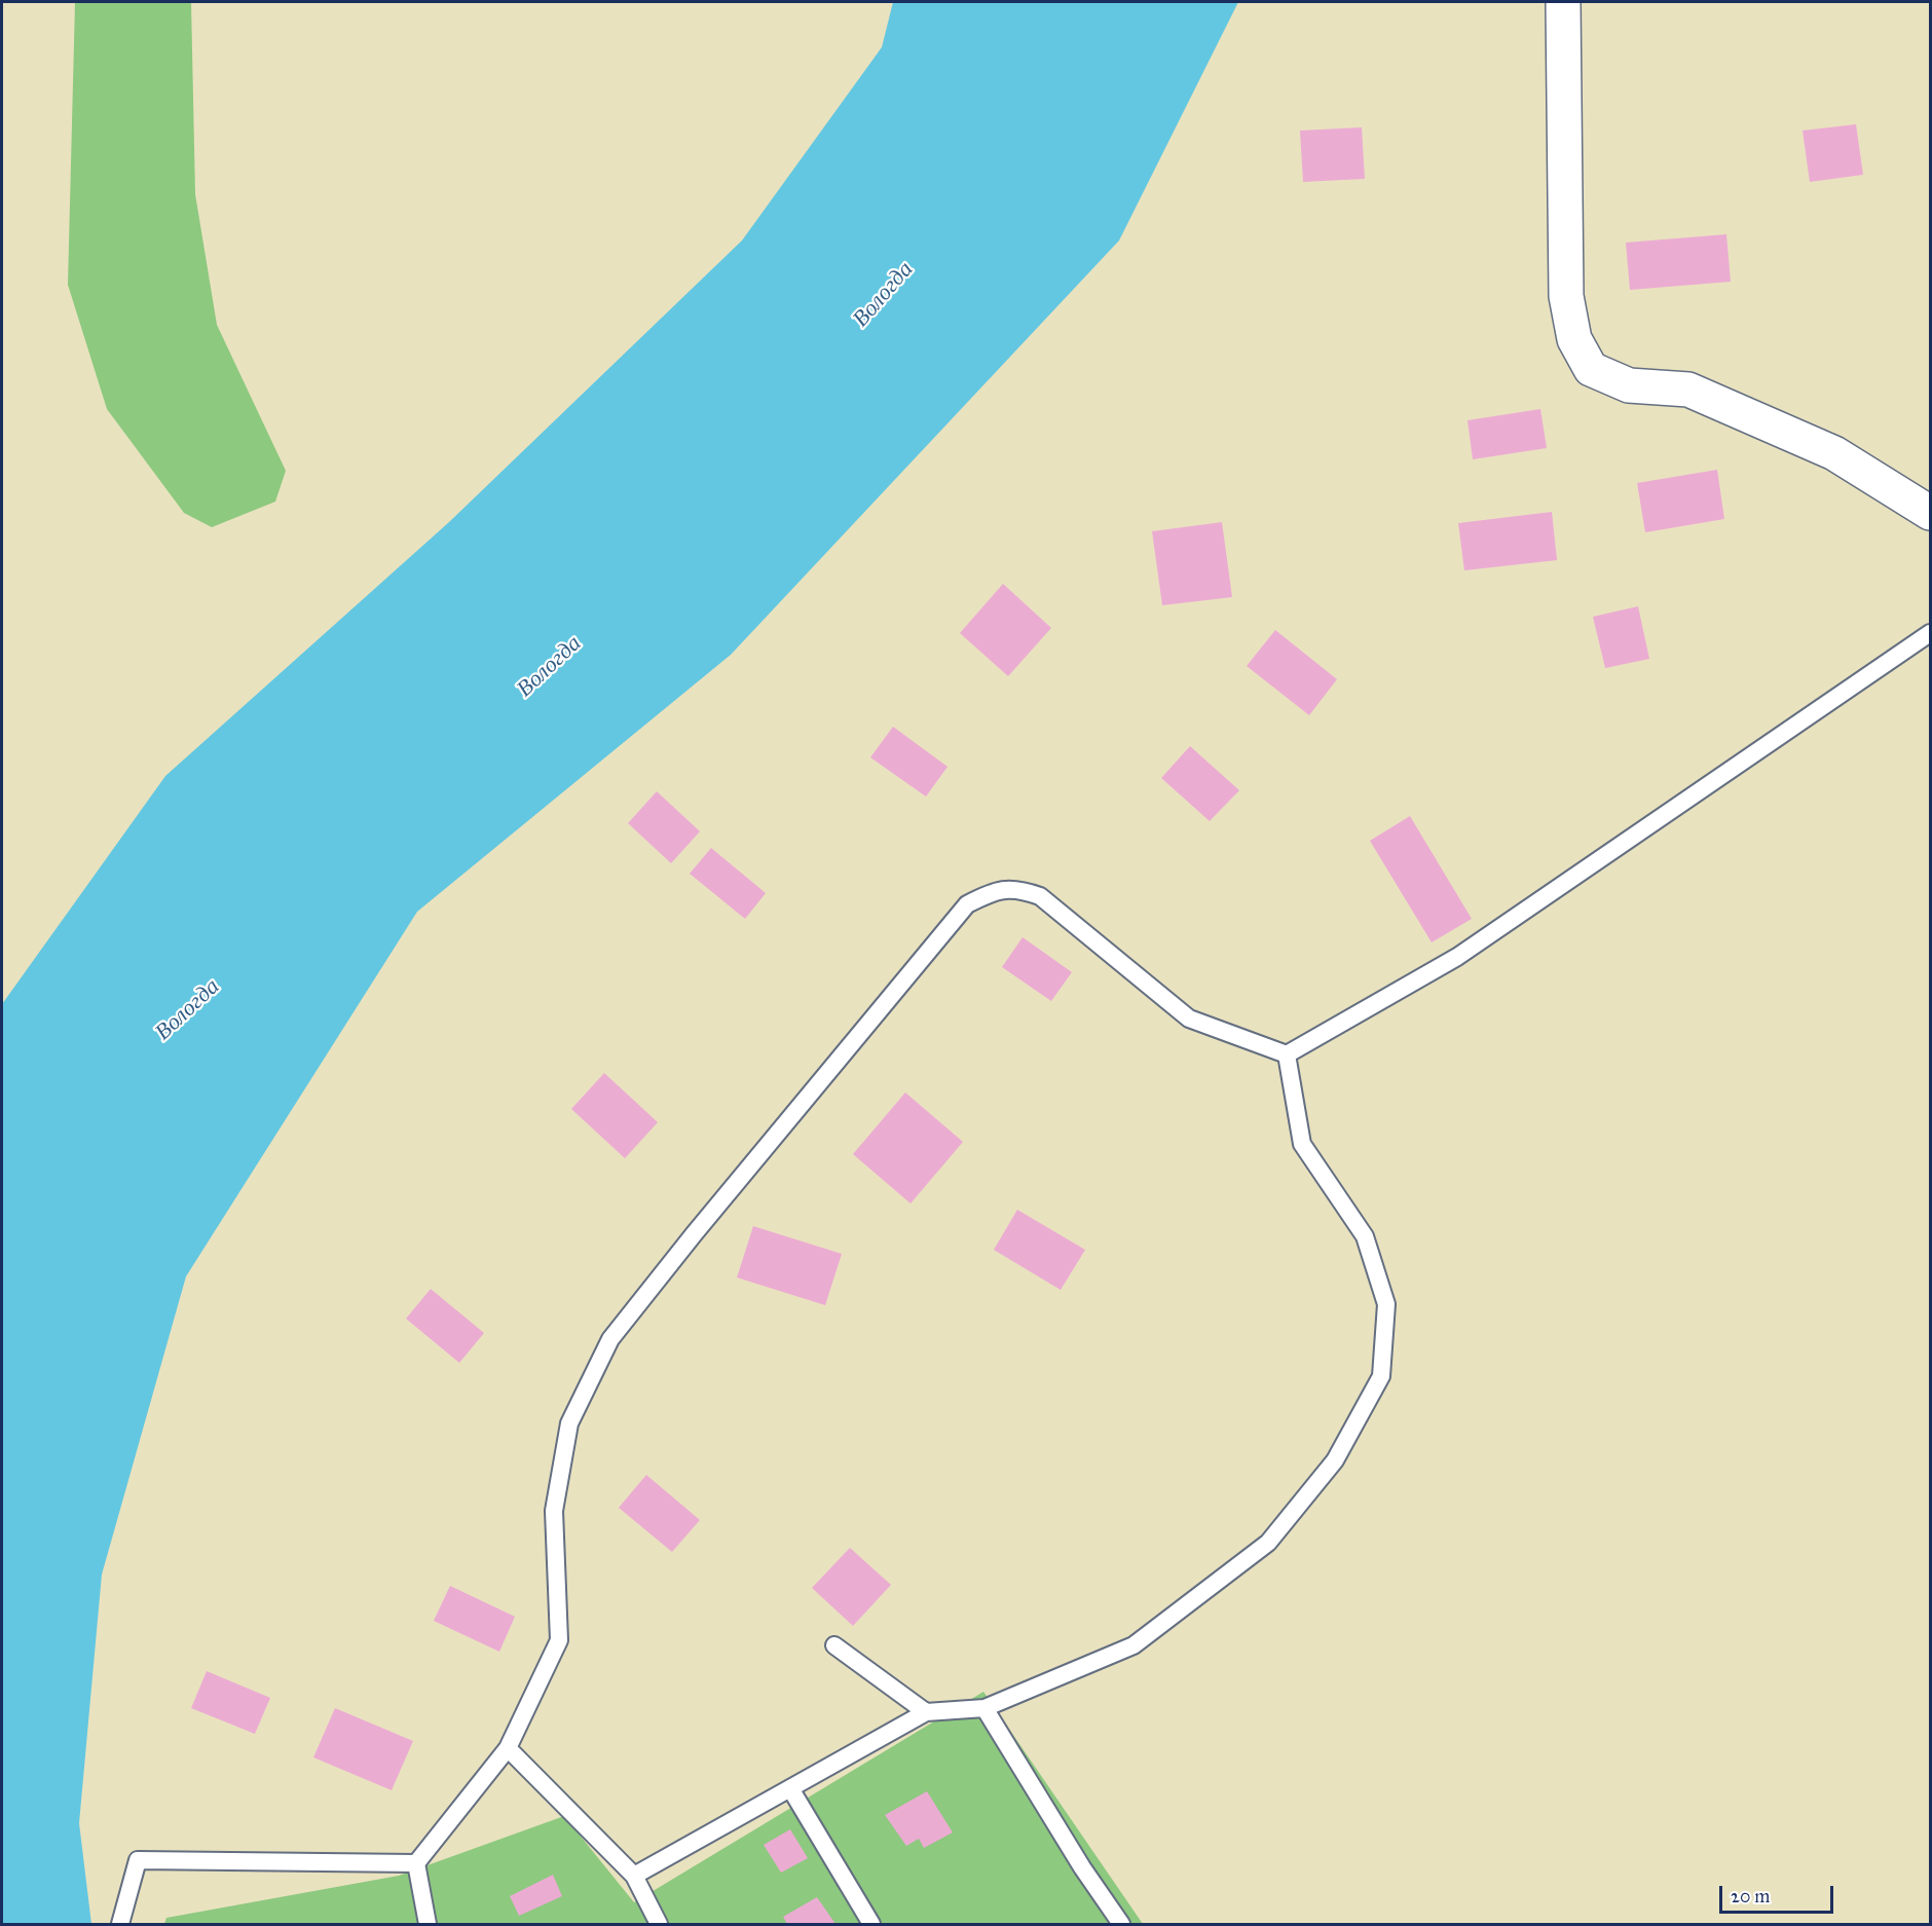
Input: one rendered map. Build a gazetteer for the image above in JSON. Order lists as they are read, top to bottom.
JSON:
{
  "water": ["Вологда"],
  "scale_bar": "20 m"
}
